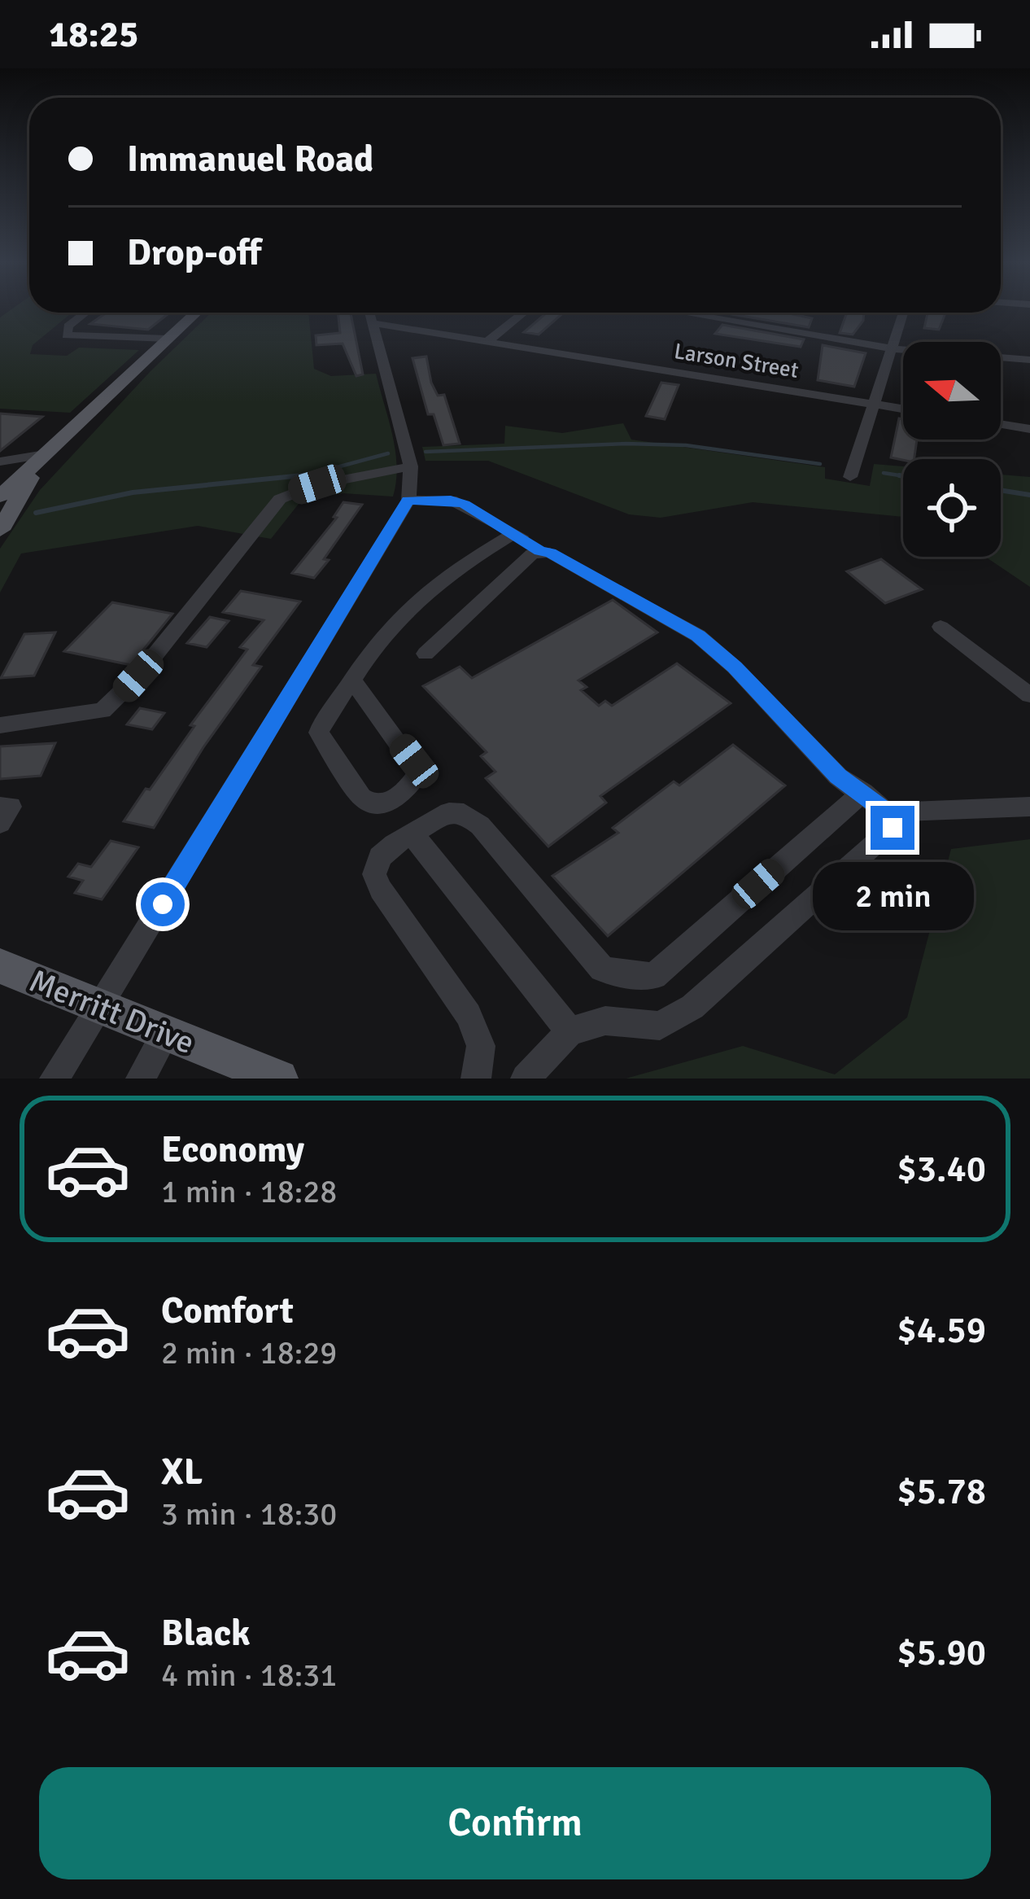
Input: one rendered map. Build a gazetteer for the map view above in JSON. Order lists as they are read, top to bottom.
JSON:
{
  "streets": {
    "main road": ["Merritt Drive"],
    "street": ["Larson Street"]
  },
  "north": "left",
  "page": {
    "status": "18:25",
    "banner": ["Immanuel Road", "Drop-off"],
    "bubble": "2 min",
    "list": [
      {
        "name": "Economy",
        "note": "1 min · 18:28",
        "value": "$3.40"
      },
      {
        "name": "Comfort",
        "note": "2 min · 18:29",
        "value": "$4.59"
      },
      {
        "name": "XL",
        "note": "3 min · 18:30",
        "value": "$5.78"
      },
      {
        "name": "Black",
        "note": "4 min · 18:31",
        "value": "$5.90"
      }
    ],
    "buttons": "Confirm"
  }
}
